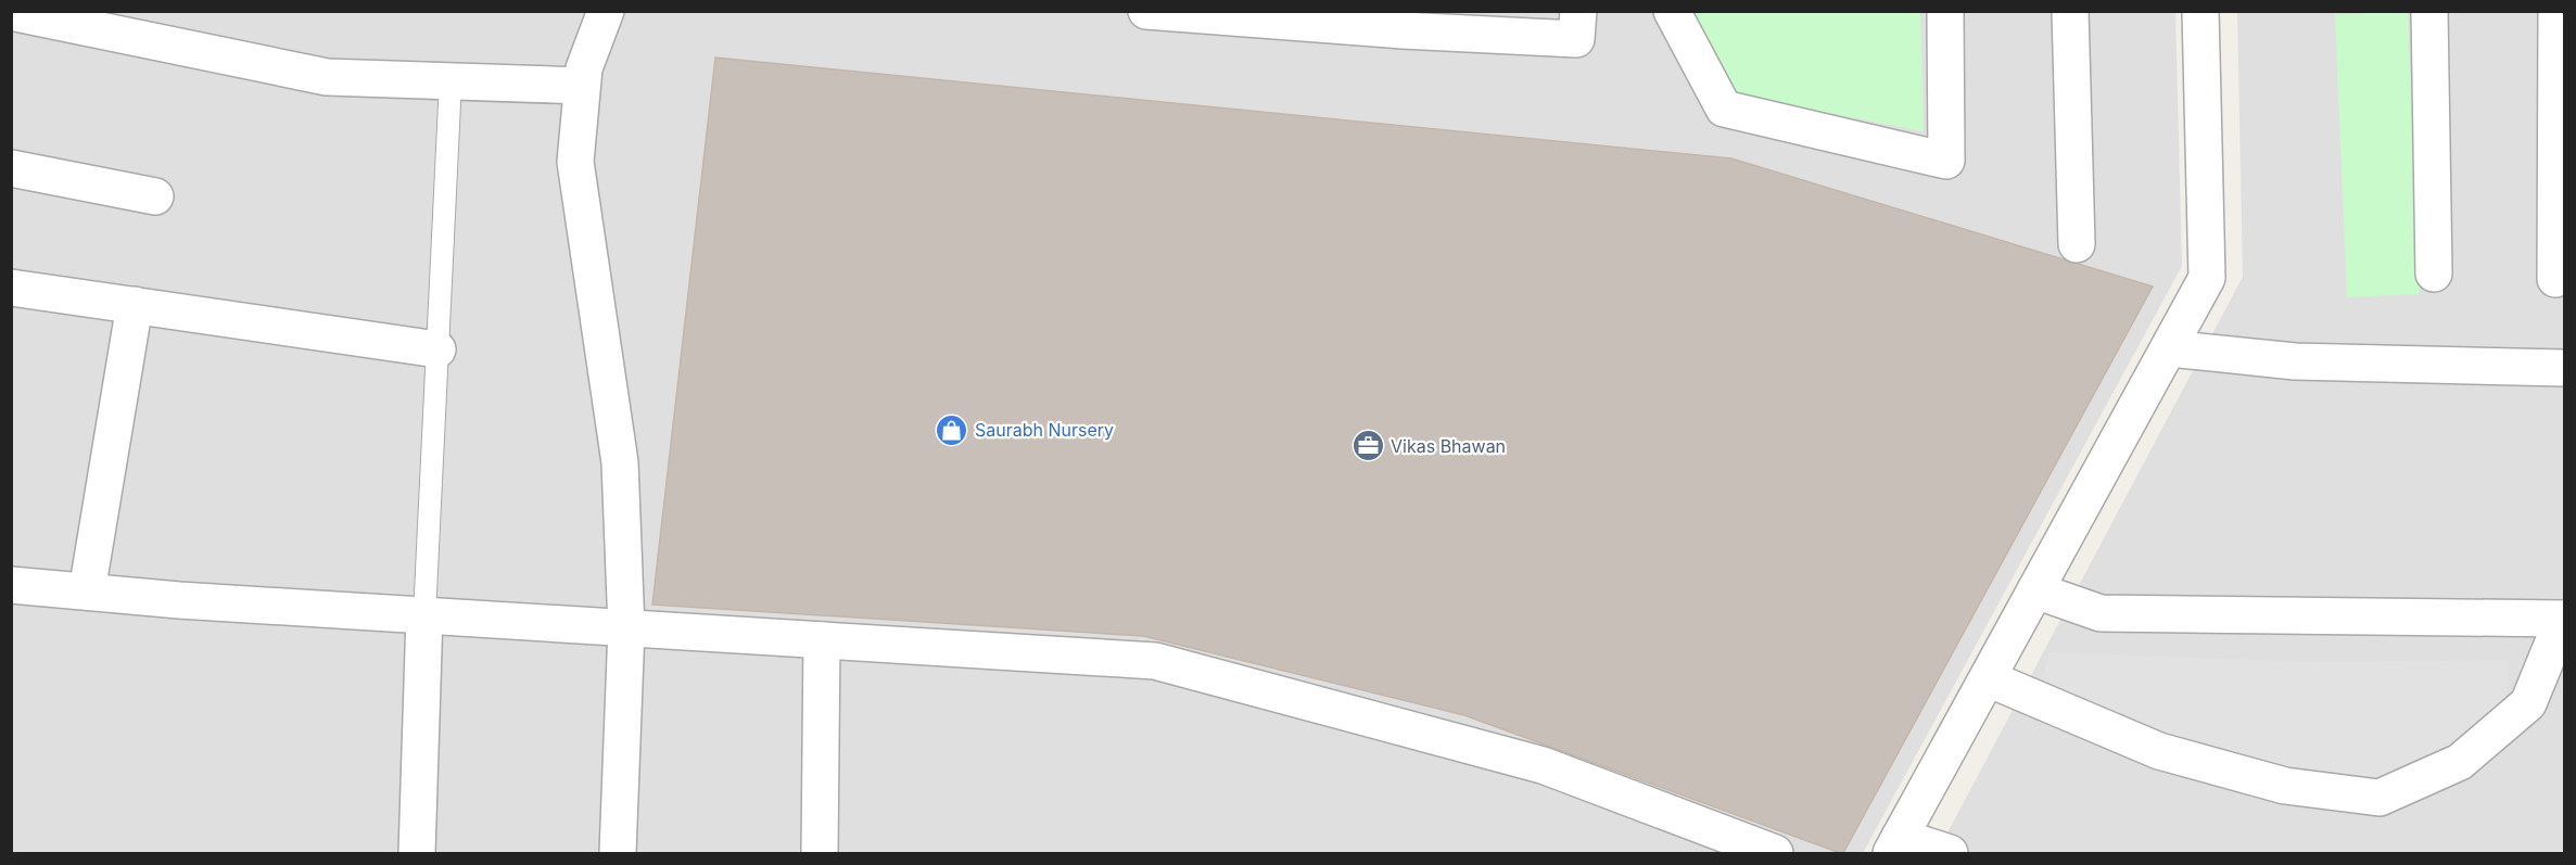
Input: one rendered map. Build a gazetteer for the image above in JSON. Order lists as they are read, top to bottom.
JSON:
{
  "places": {
    "shop": ["Saurabh Nursery"],
    "office": ["Vikas Bhawan"]
  }
}
